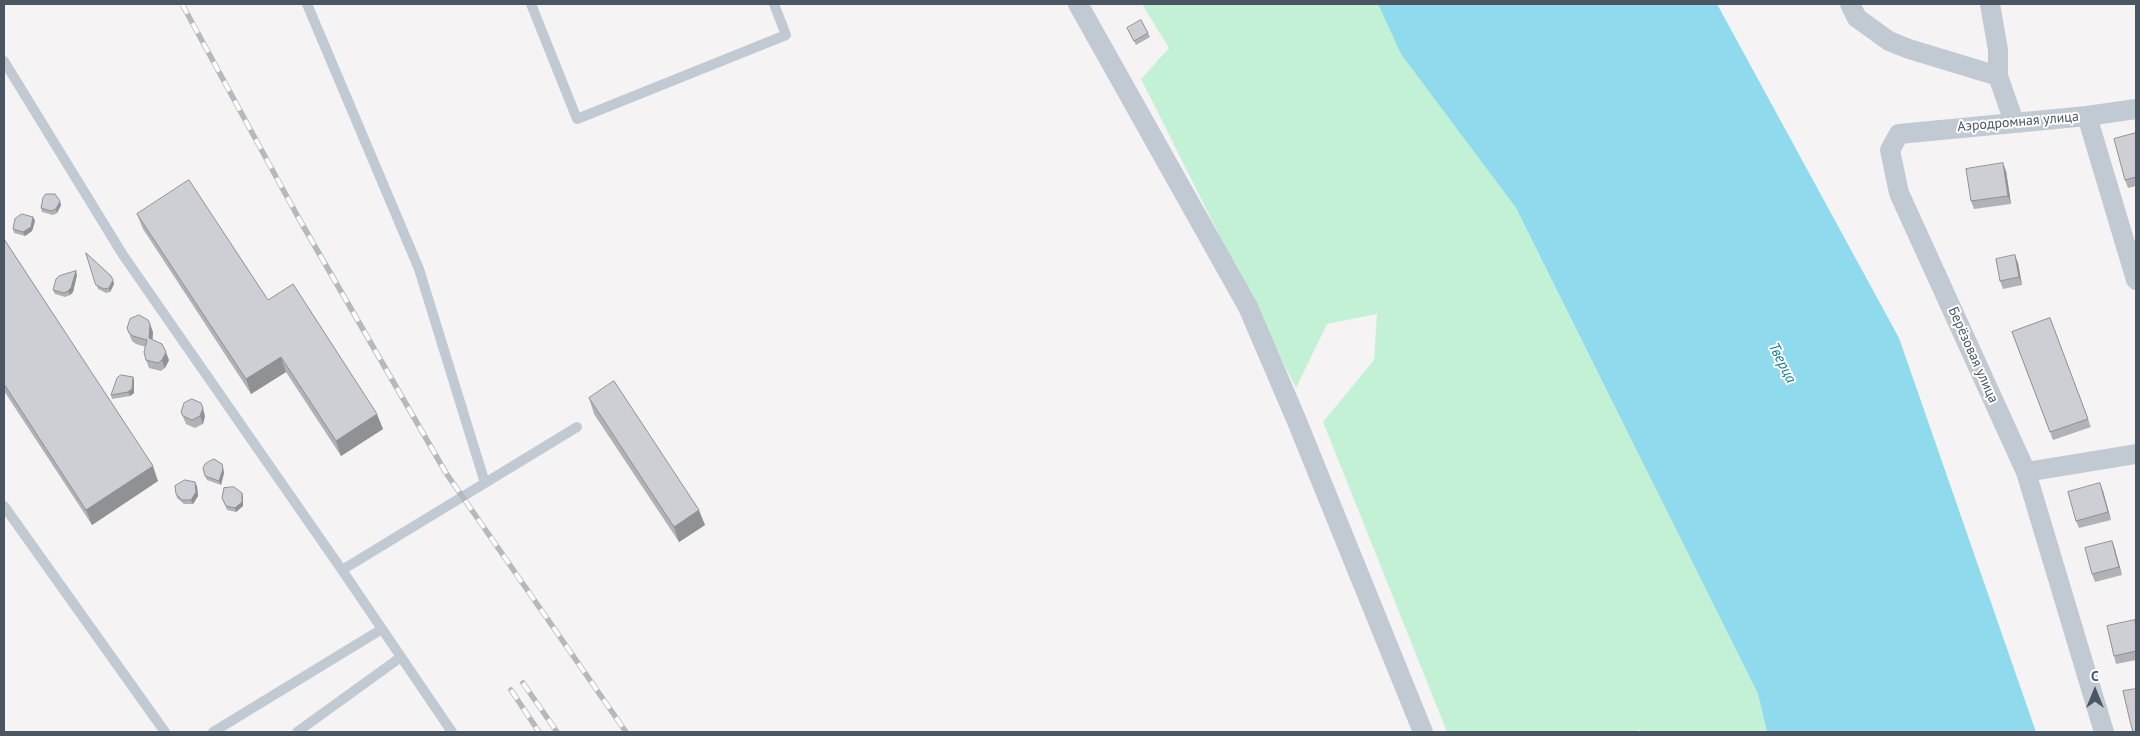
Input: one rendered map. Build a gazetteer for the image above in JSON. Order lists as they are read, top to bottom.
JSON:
{
  "streets": {
    "street": ["Аэродромная улица", "Берёзовая улица"]
  },
  "crossings": [
    ["Аэродромная улица", "Берёзовая улица"]
  ],
  "water": ["Тверца"],
  "north": "top"
}
